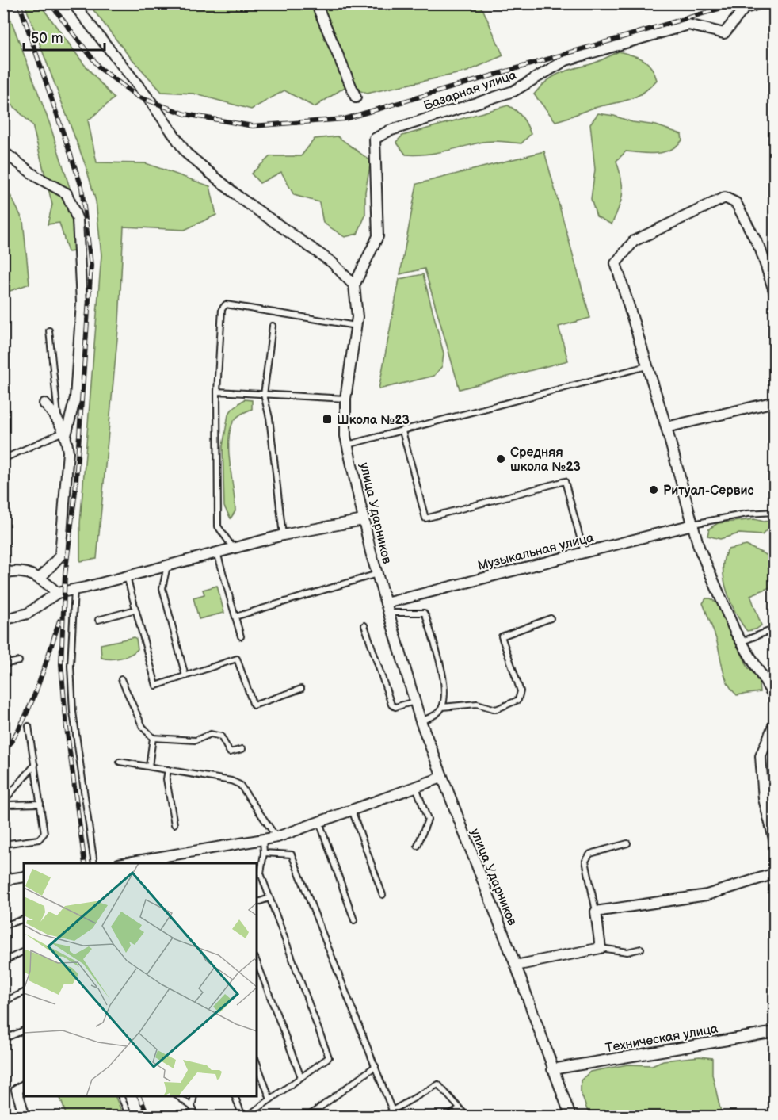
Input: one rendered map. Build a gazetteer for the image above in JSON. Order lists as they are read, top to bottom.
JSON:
{
  "streets": {
    "street": [
      "Базарная улица",
      "улица Ударников",
      "Музыкальная улица",
      "Техническая улица"
    ]
  },
  "crossings": [
    ["Базарная улица", "улица Ударников"],
    ["улица Ударников", "Музыкальная улица"],
    ["улица Ударников", "Техническая улица"]
  ],
  "places": {
    "transit": ["Школа №23"],
    "other": ["Средняя школа №23", "Ритуал-Сервис"]
  },
  "scale_bar": "50 m"
}
